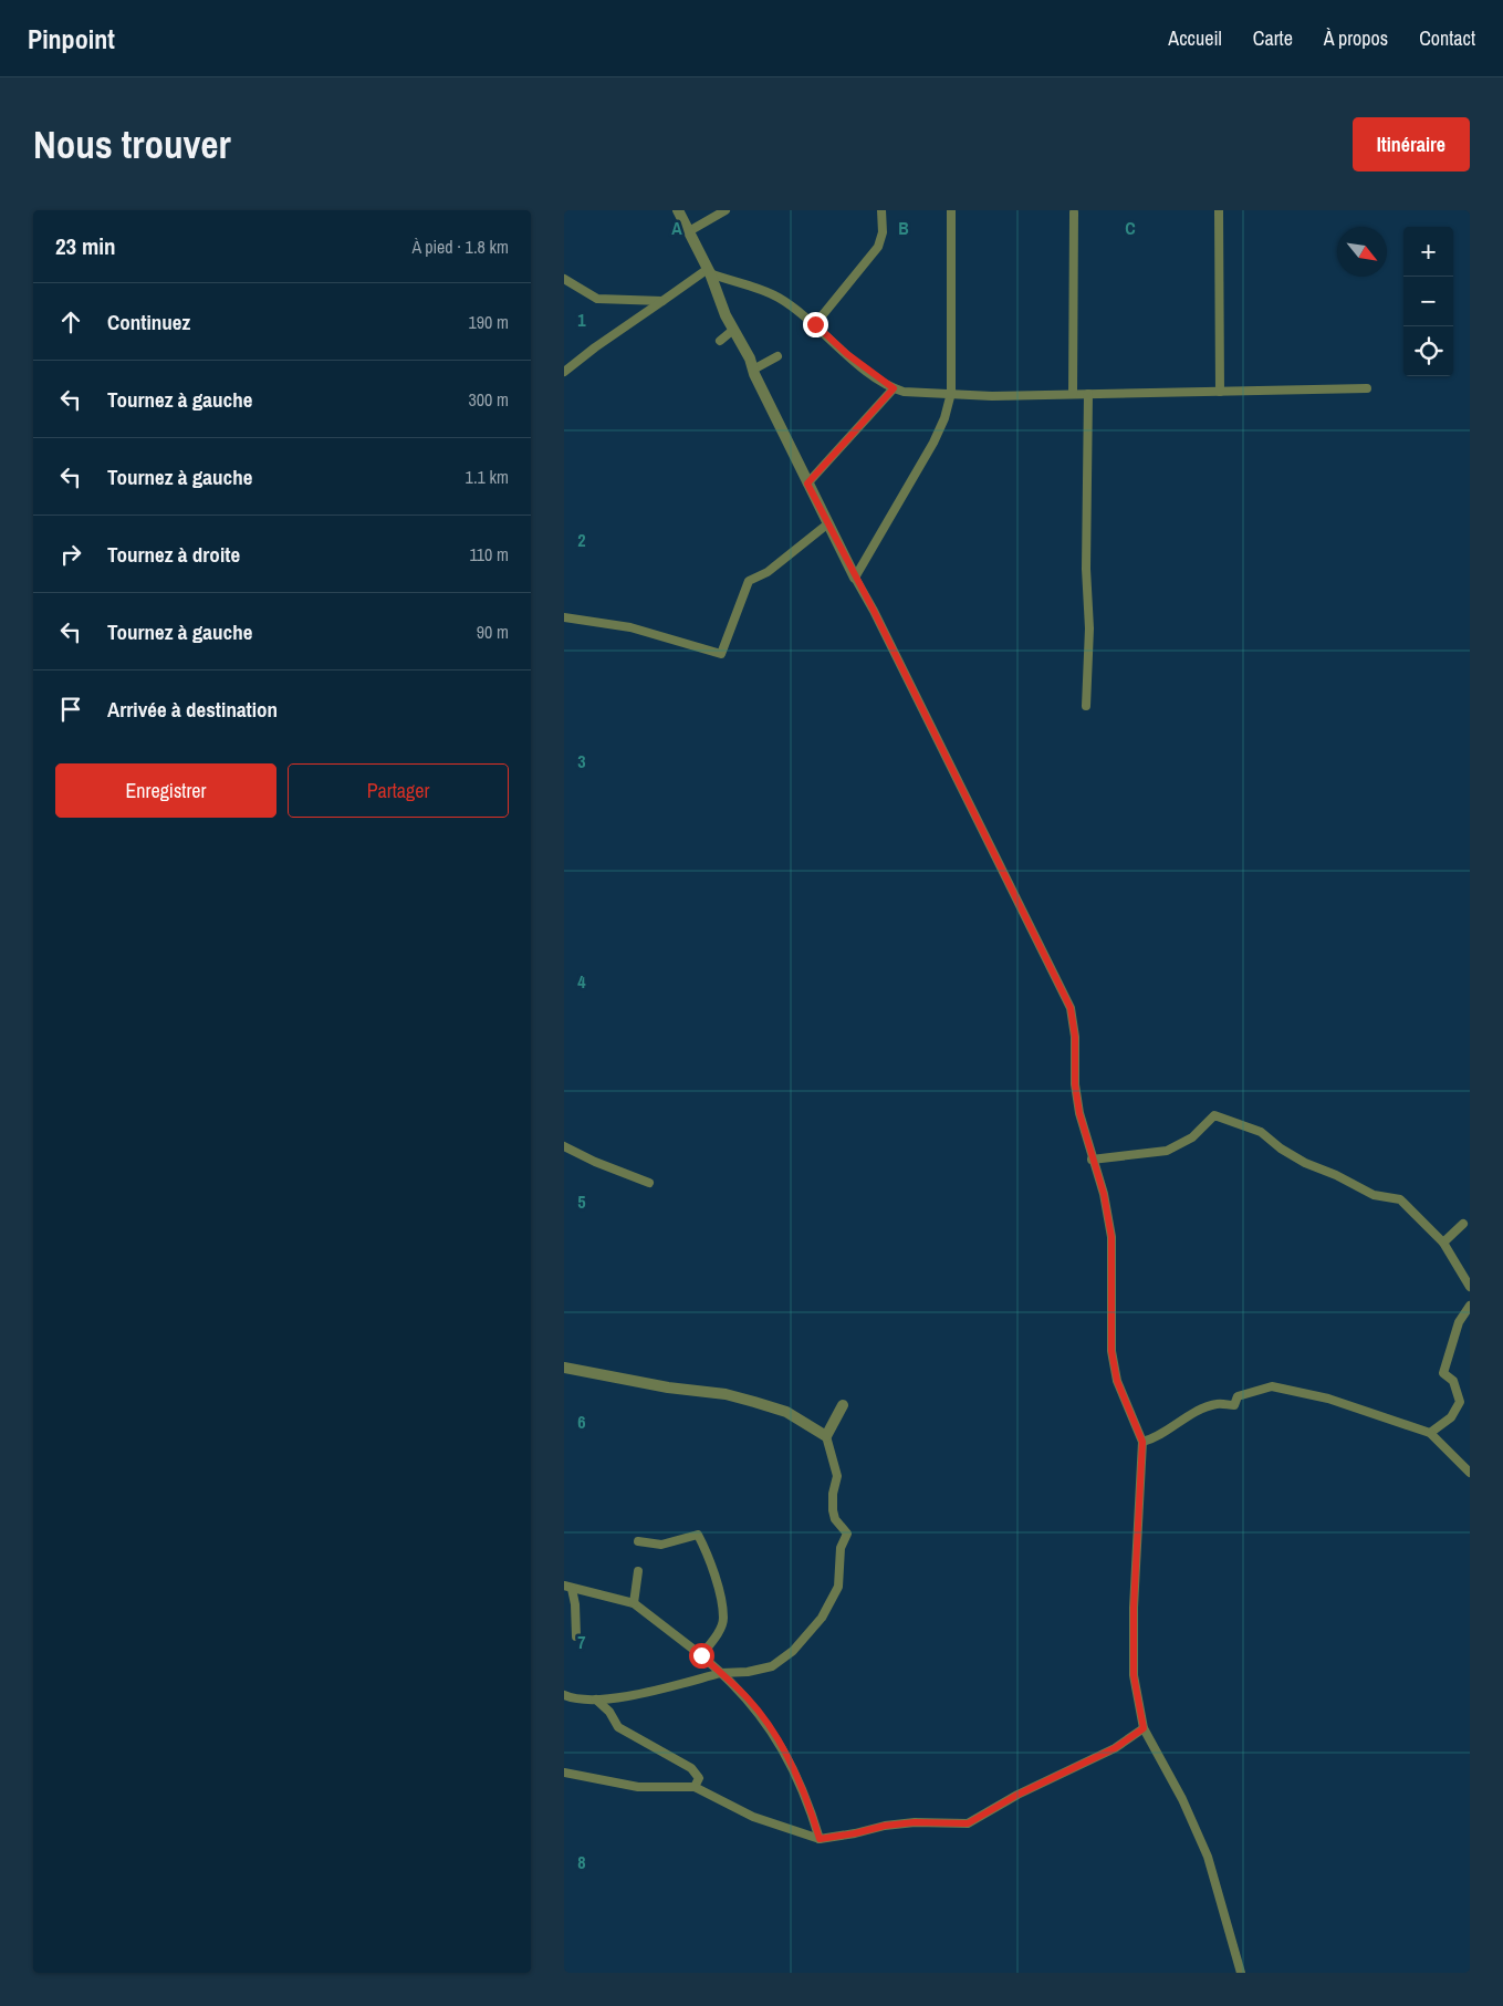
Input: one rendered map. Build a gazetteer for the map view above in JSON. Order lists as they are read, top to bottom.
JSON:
{
  "north": "bottom right",
  "page": {
    "header": "Pinpoint",
    "nav": [
      "Accueil",
      "Carte",
      "À propos",
      "Contact"
    ],
    "buttons": [
      "Itinéraire",
      ["Enregistrer", "Partager"]
    ],
    "title": "Nous trouver",
    "heading": ["23 min", "À pied · 1.8 km"],
    "map_buttons": ["+", "−"],
    "list": [
      ["Continuez", "190 m"],
      ["Tournez à gauche", "300 m"],
      ["Tournez à gauche", "1.1 km"],
      ["Tournez à droite", "110 m"],
      ["Tournez à gauche", "90 m"],
      "Arrivée à destination"
    ]
  },
  "grid": {
    "columns": ["A", "B", "C"],
    "rows": [
      "1",
      "2",
      "3",
      "4",
      "5",
      "6",
      "7",
      "8"
    ]
  }
}
